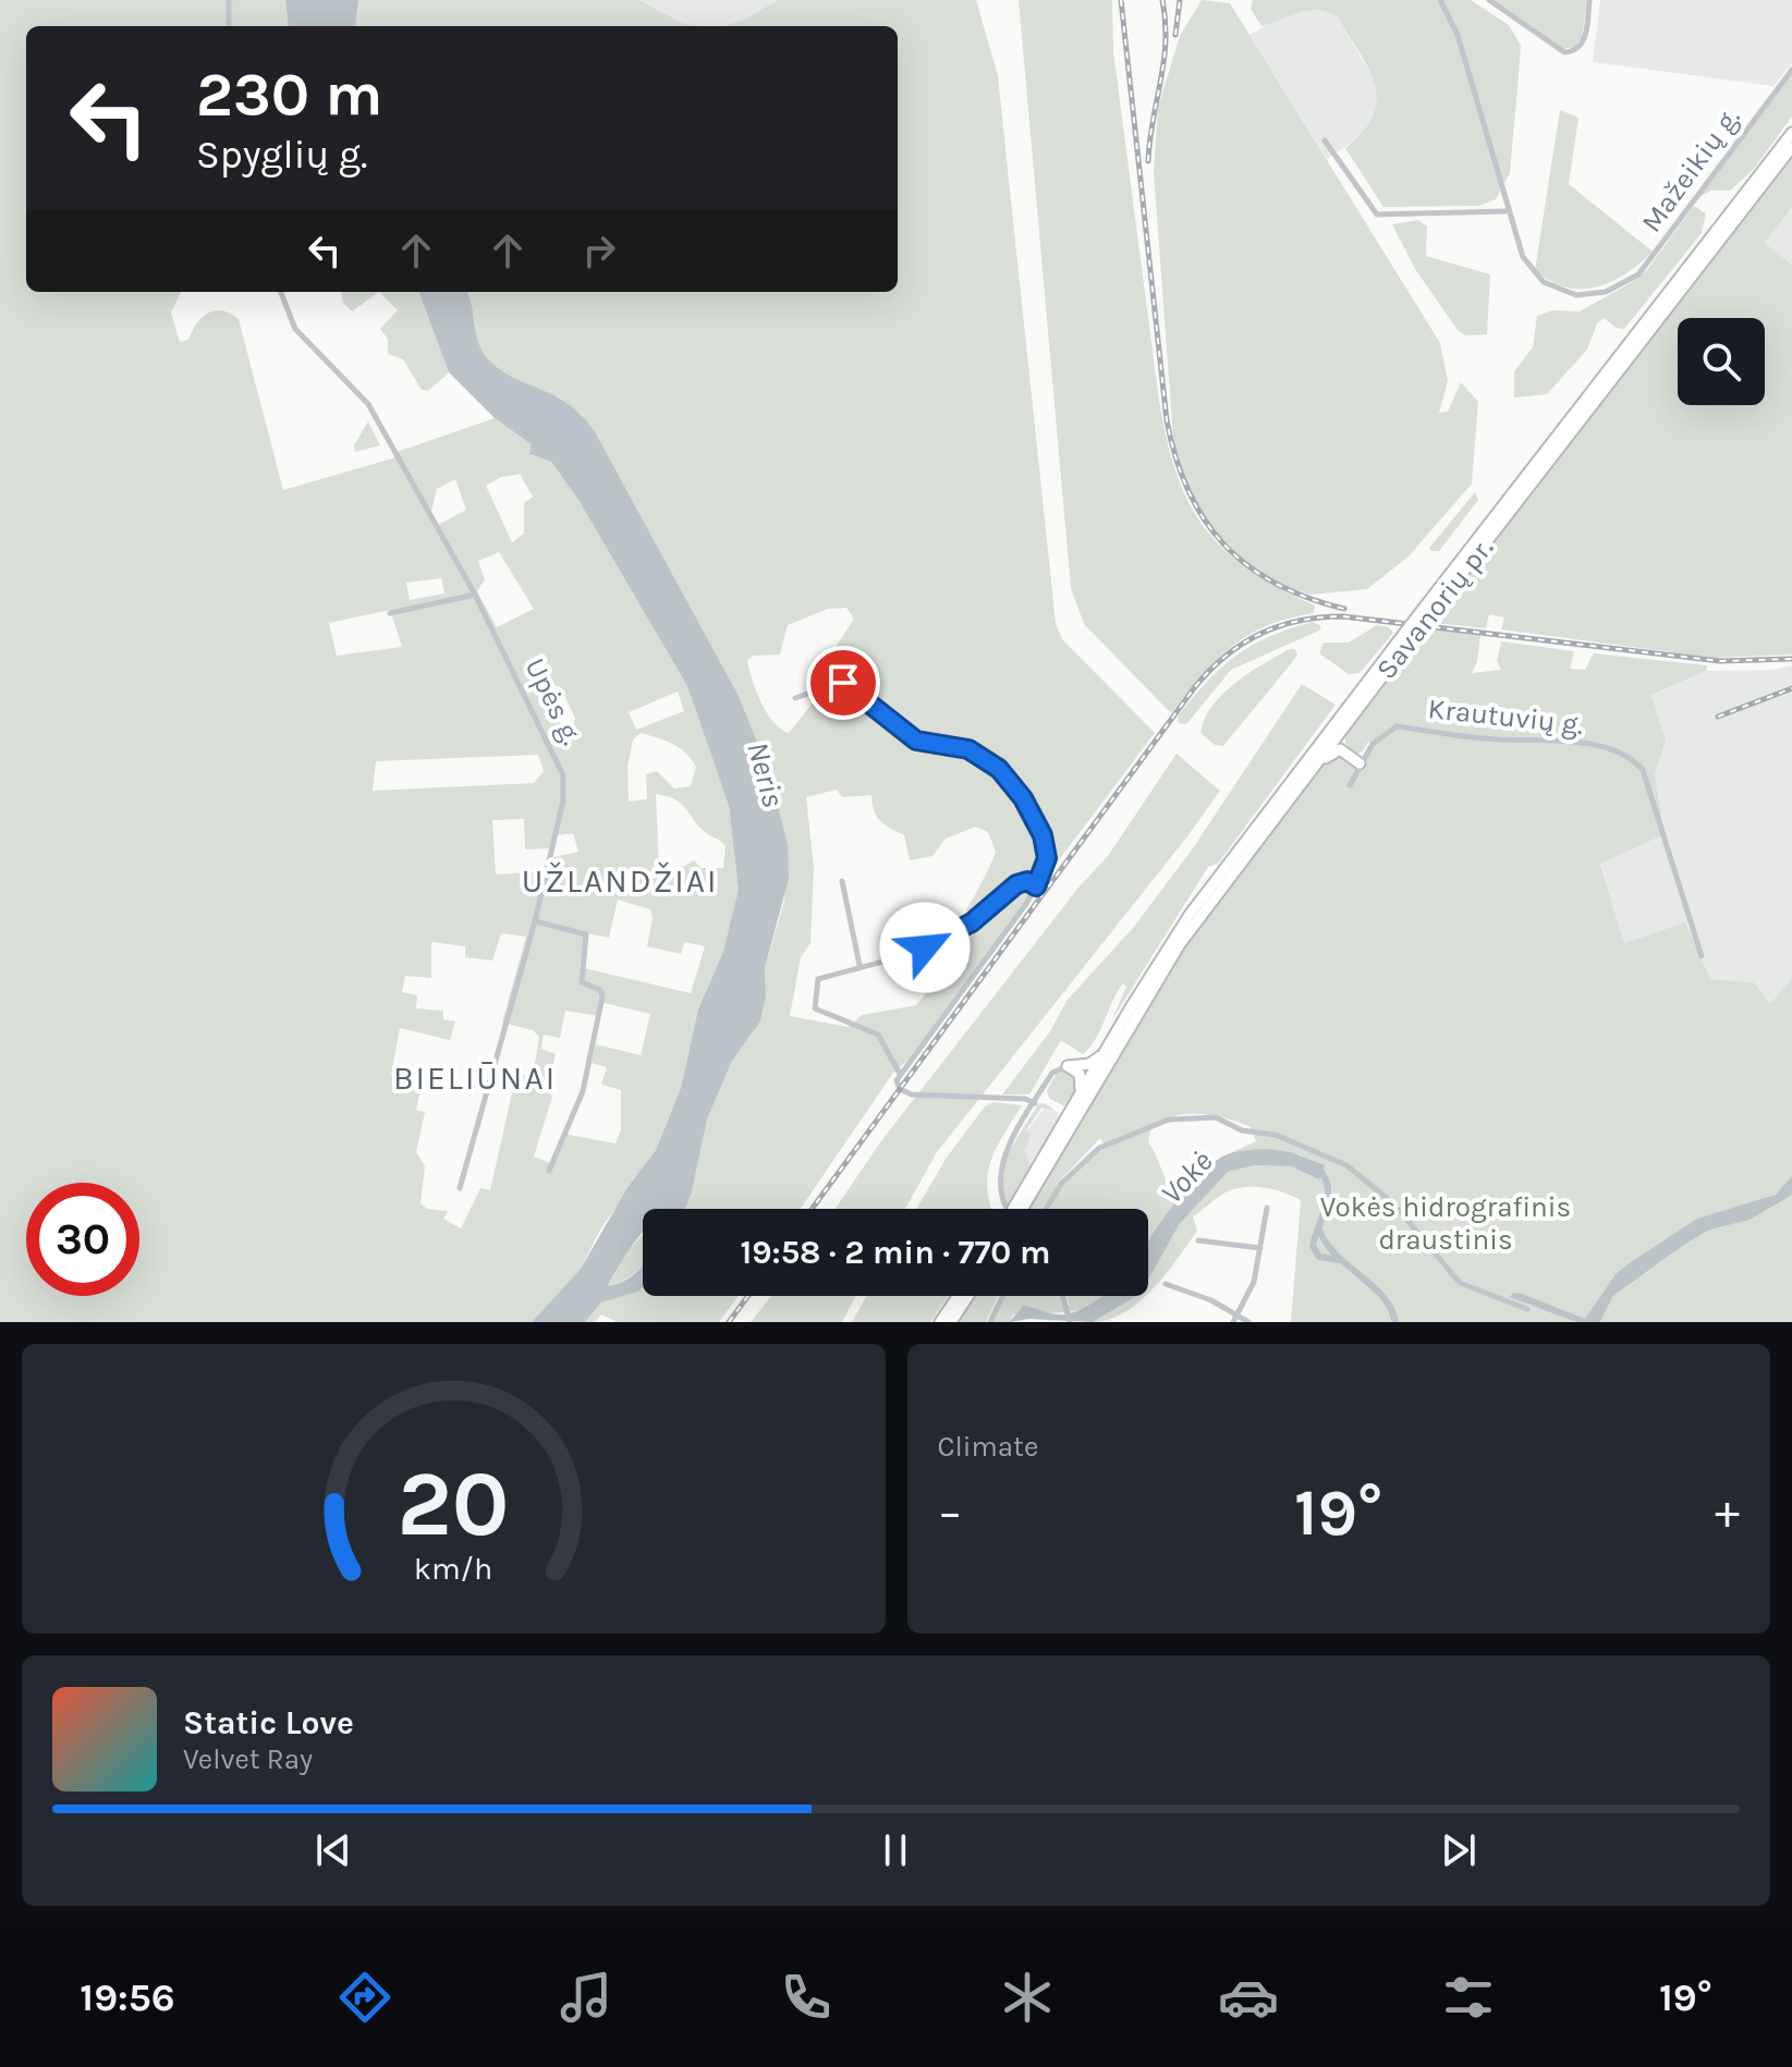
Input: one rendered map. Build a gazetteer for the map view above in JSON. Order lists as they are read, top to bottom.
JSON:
{
  "streets": {
    "highway": ["Savanorių pr."],
    "street": ["Mažeikių g.", "Upės g.", "Krautuvių g."]
  },
  "districts": ["UŽLANDŽIAI", "BIELIŪNAI"],
  "water": ["Neris", "Vokė"],
  "parks": ["Vokės hidrografinis draustinis"],
  "page": {
    "turn": ["230 m", "Spyglių g."],
    "limit": "30",
    "trip": "19:58 · 2 min · 770 m",
    "tile": "Climate",
    "heat": ["−", "19°", "+"],
    "song": ["Static Love", "Velvet Ray"],
    "tabs": ["19:56", "19°"],
    "gauge": ["20", "km/h"]
  }
}
